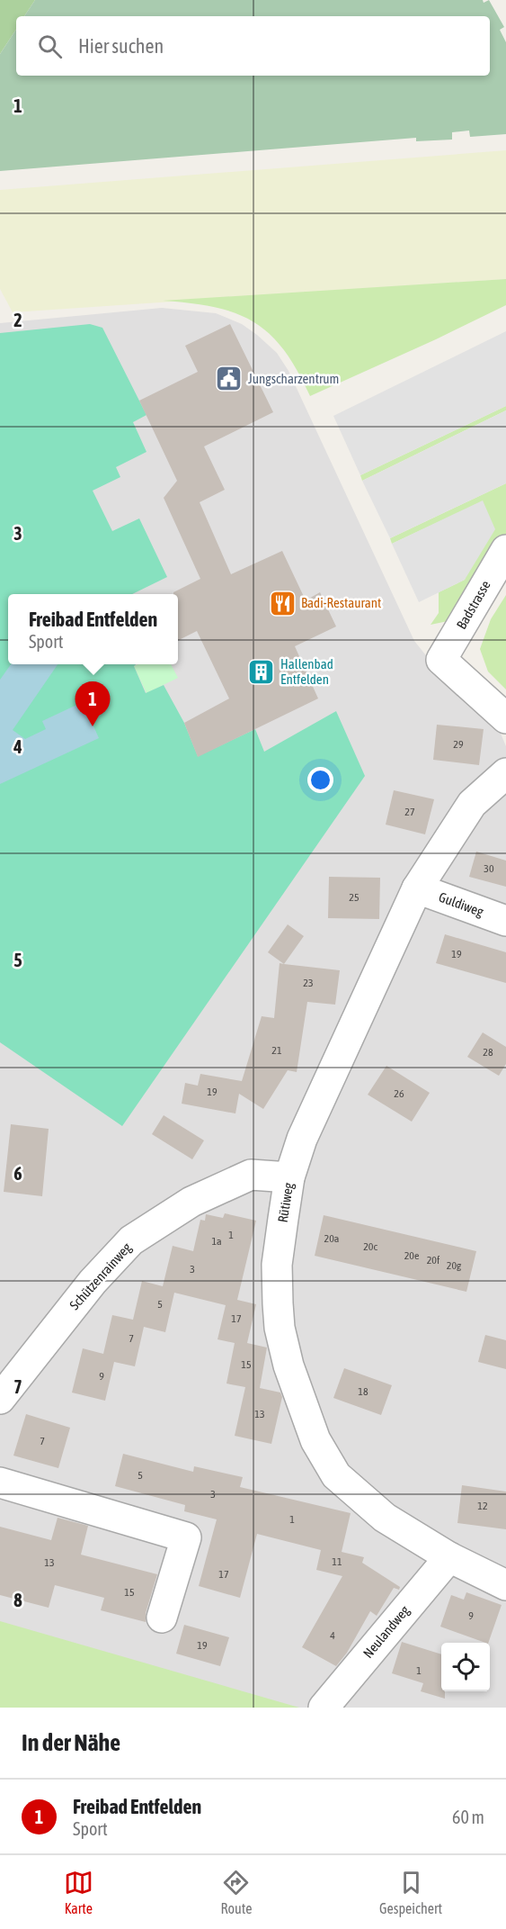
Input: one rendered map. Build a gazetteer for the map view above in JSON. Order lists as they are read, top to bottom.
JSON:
{
  "streets": {
    "street": [
      "Badstrasse",
      "Guldiweg",
      "Rütiweg",
      "Schützenrainweg",
      "Neulandweg"
    ]
  },
  "crossings": [
    ["Guldiweg", "Rütiweg"],
    ["Rütiweg", "Schützenrainweg"],
    ["Rütiweg", "Neulandweg"]
  ],
  "places": {
    "public building": ["Jungscharzentrum"],
    "restaurant": ["Badi-Restaurant"],
    "building": ["Hallenbad Entfelden"]
  },
  "house_numbers": [
    "29",
    "27",
    "30",
    "25",
    "19",
    "23",
    "21",
    "28",
    "19",
    "26",
    "1",
    "20a",
    "1a",
    "20c",
    "20e",
    "20f",
    "20g",
    "3",
    "5",
    "17",
    "7",
    "15",
    "9",
    "18",
    "13",
    "7",
    "5",
    "3",
    "12",
    "1",
    "11",
    "13",
    "17",
    "15",
    "9",
    "4",
    "19",
    "1"
  ],
  "page": {
    "search": "Hier suchen",
    "popup": ["Freibad Entfelden", "Sport"],
    "pins": "1",
    "heading": "In der Nähe",
    "list": [
      {
        "mark": "1",
        "name": "Freibad Entfelden",
        "note": "Sport",
        "value": "60 m"
      }
    ],
    "nav": ["Karte", "Route", "Gespeichert"]
  },
  "grid": {
    "rows": [
      "1",
      "2",
      "3",
      "4",
      "5",
      "6",
      "7",
      "8"
    ]
  }
}
